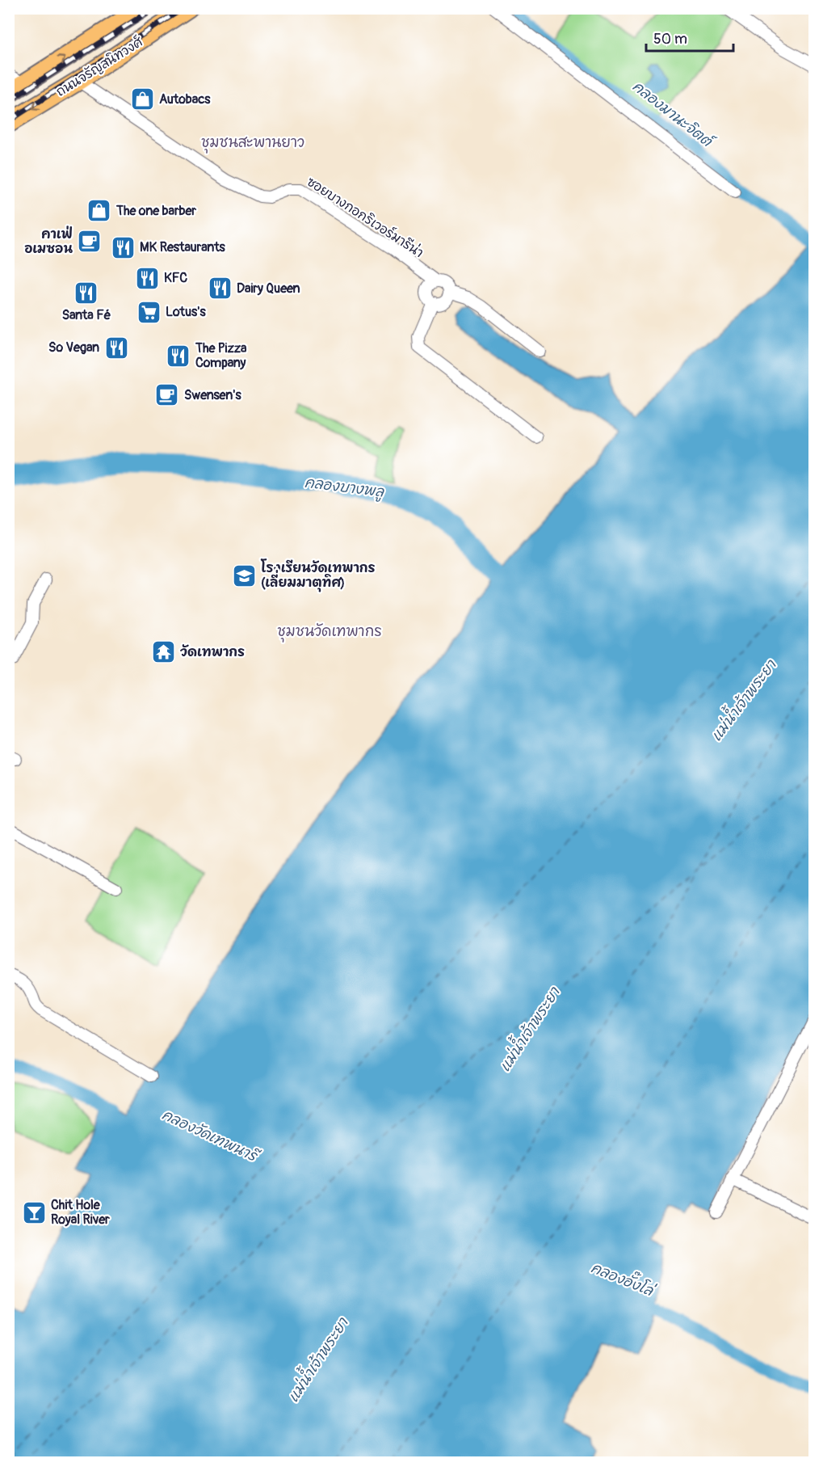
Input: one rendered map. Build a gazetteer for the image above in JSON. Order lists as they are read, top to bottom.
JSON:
{
  "streets": {
    "main road": ["ถนนจรัญสนิทวงศ์"],
    "street": ["ซอยบางกอกริเวอร์มารีน่า"]
  },
  "crossings": [
    ["ถนนจรัญสนิทวงศ์", "ซอยบางกอกริเวอร์มารีน่า"]
  ],
  "districts": ["ชุมชนสะพานยาว", "ชุมชนวัดเทพากร"],
  "water": [
    "คลองมานะจิตต์",
    "คลองบางพลู",
    "แม่น้ำเจ้าพระยา",
    "คลองวัดเทพนารี",
    "คลองอั๊งโล่"
  ],
  "places": {
    "shop": ["Autobacs", "The one barber"],
    "cafe": ["คาเฟ่ อเมซอน", "Swensen's"],
    "restaurant": [
      "MK Restaurants",
      "KFC",
      "Dairy Queen",
      "Santa Fé",
      "So Vegan",
      "The Pizza Company"
    ],
    "supermarket": ["Lotus's"],
    "school or university": ["โรงเรียนวัดเทพากร (เลี่ยมมาตุทิศ)"],
    "temple": ["วัดเทพากร"],
    "bar": ["Chit Hole Royal River"]
  },
  "scale_bar": "50 m"
}
